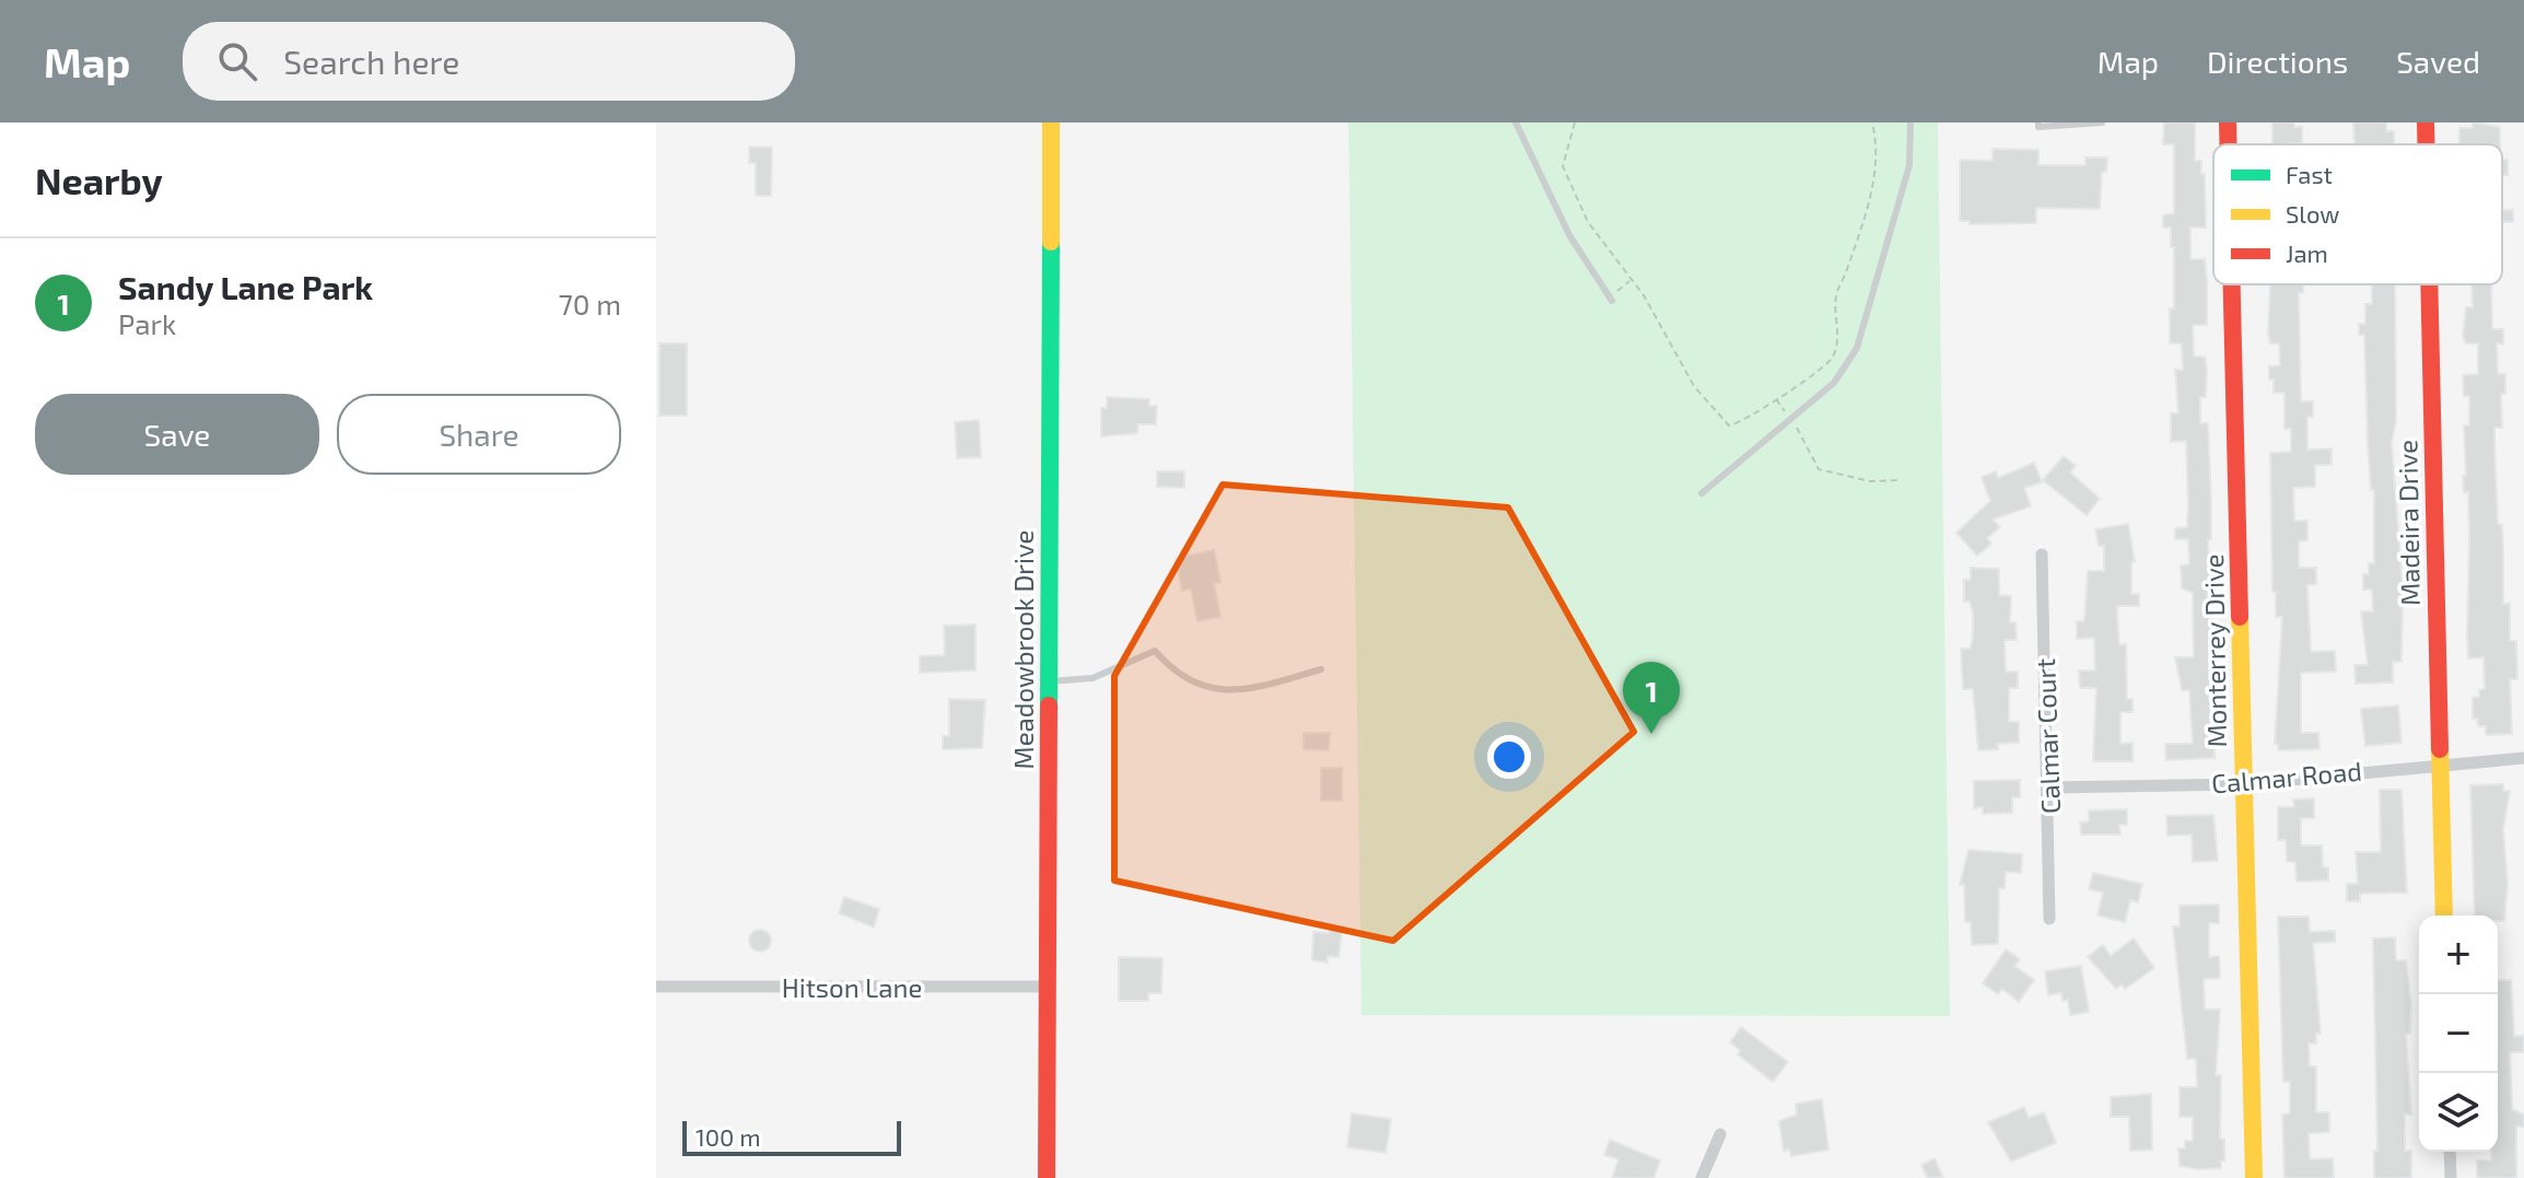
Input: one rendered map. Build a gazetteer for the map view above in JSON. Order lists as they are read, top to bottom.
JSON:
{
  "streets": {
    "street": [
      "Madeira Drive",
      "Meadowbrook Drive",
      "Monterrey Drive",
      "Calmar Court",
      "Calmar Road",
      "Hitson Lane"
    ]
  },
  "crossings": [
    ["Madeira Drive", "Calmar Road"],
    ["Meadowbrook Drive", "Hitson Lane"],
    ["Monterrey Drive", "Calmar Road"],
    ["Calmar Court", "Calmar Road"]
  ],
  "legend": ["Fast", "Slow", "Jam"],
  "scale_bar": "100 m",
  "page": {
    "header": "Map",
    "search": "Search here",
    "nav": ["Map", "Directions", "Saved"],
    "heading": "Nearby",
    "list": [
      {
        "mark": "1",
        "name": "Sandy Lane Park",
        "note": "Park",
        "value": "70 m"
      }
    ],
    "buttons": ["Save", "Share"],
    "pins": "1",
    "map_buttons": ["+", "−"],
    "scale": "100 m"
  }
}
